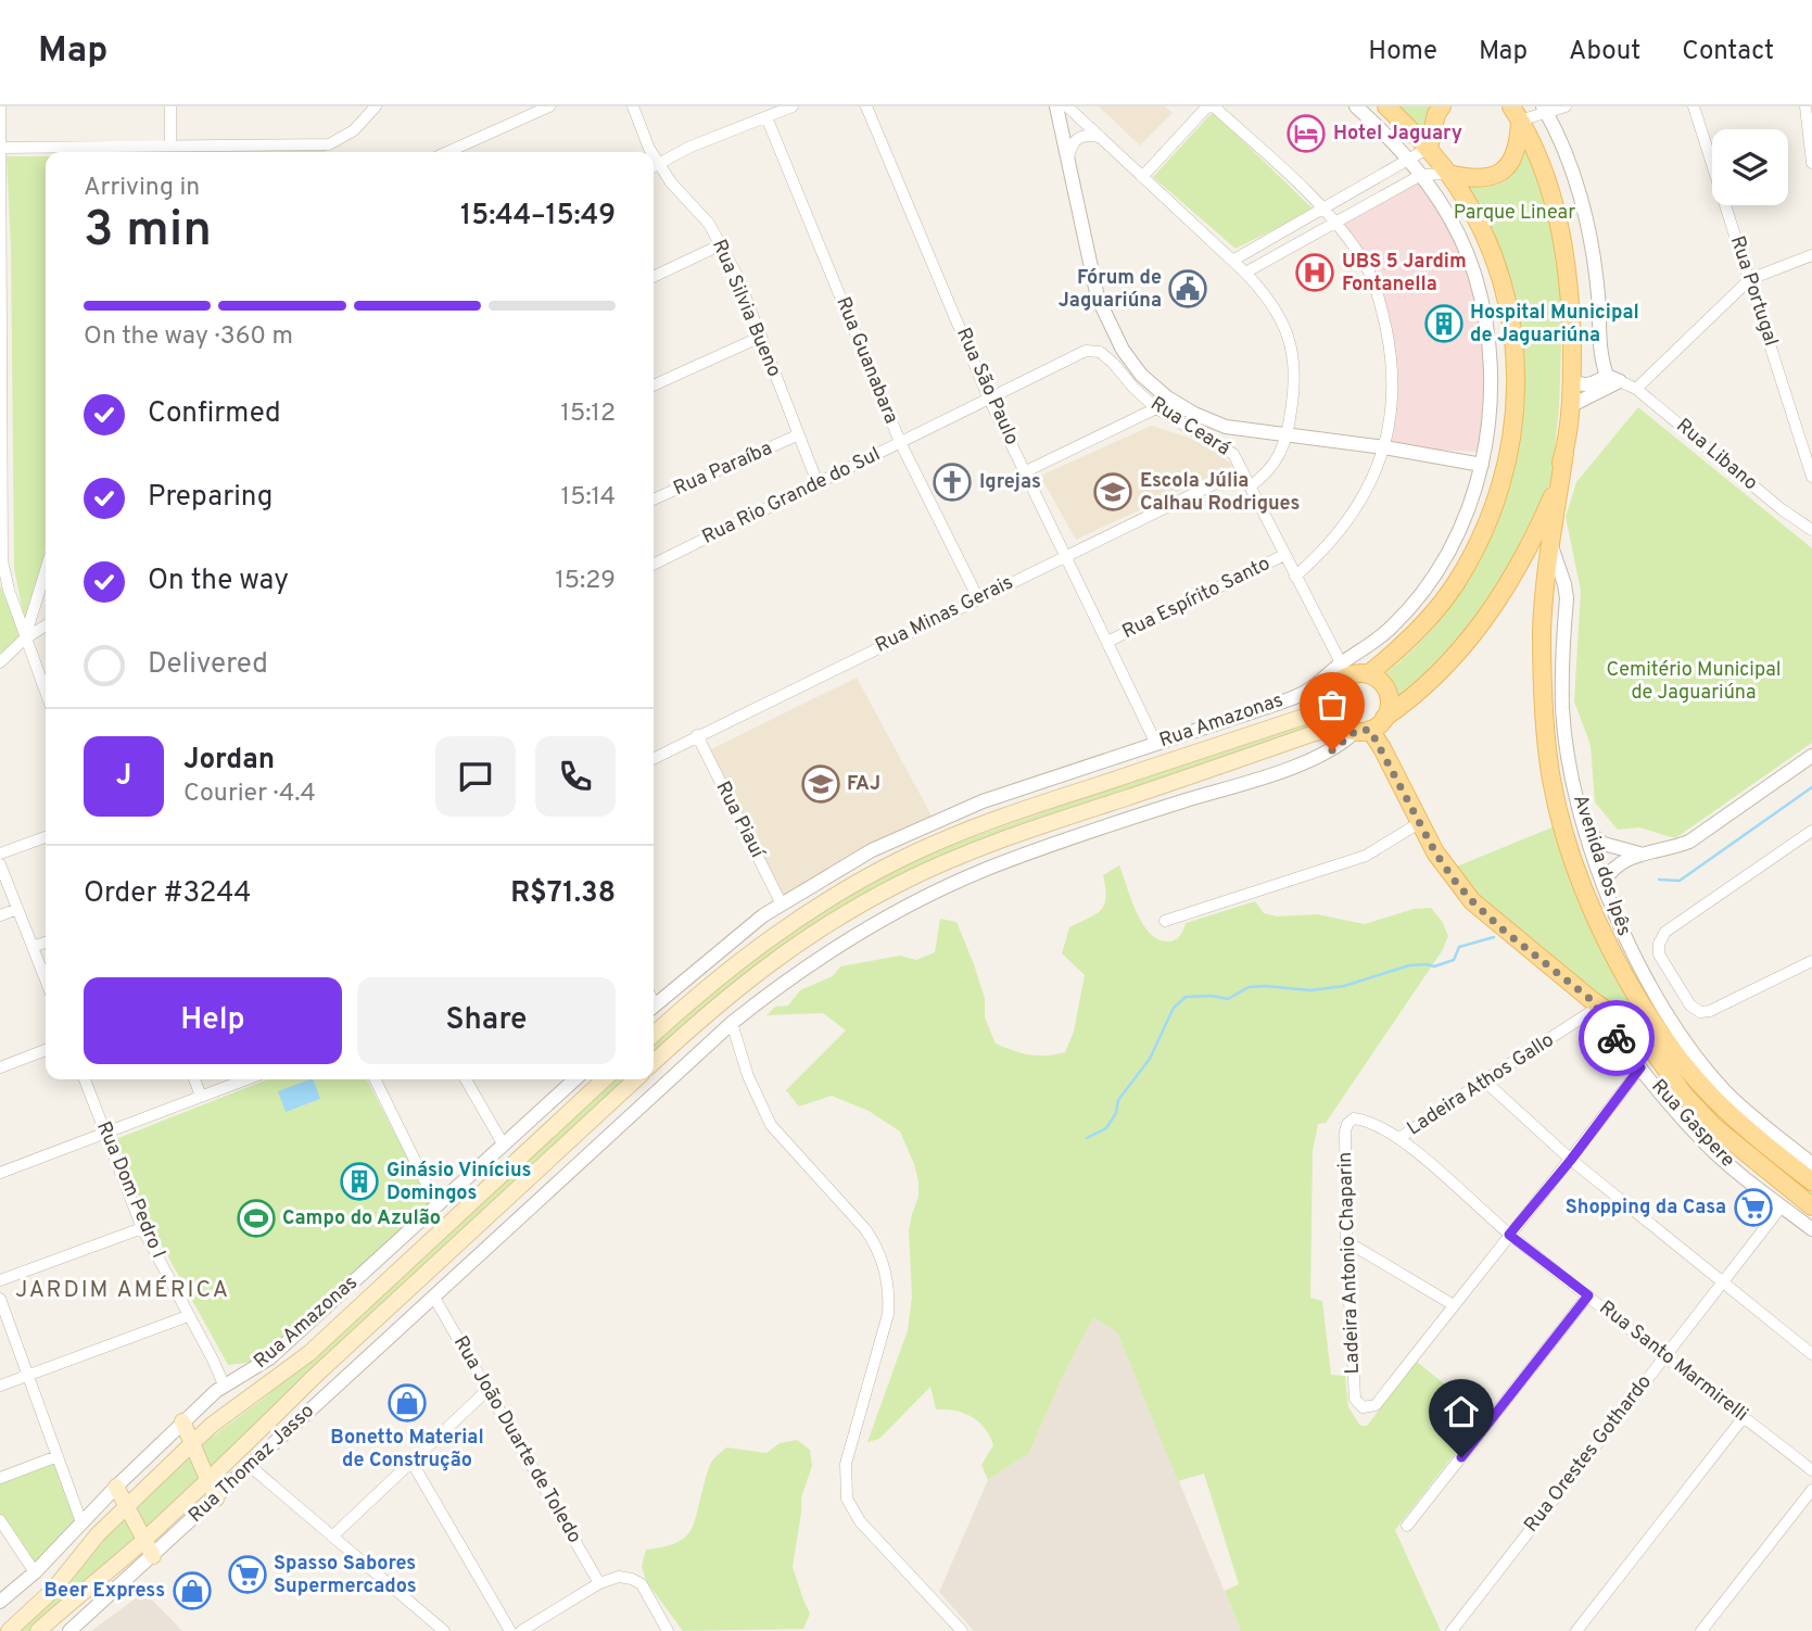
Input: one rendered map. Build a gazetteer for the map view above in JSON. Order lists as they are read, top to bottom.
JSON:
{
  "streets": {
    "street": [
      "Rua Portugal",
      "Rua Silvia Bueno",
      "Rua Guanabara",
      "Rua São Paulo",
      "Rua Ceará",
      "Rua Libano",
      "Rua Paraíba",
      "Rua Rio Grande do Sul",
      "Rua Espírito Santo",
      "Rua Minas Gerais",
      "Rua Amazonas",
      "Rua Piauí",
      "Avenida dos Ipês",
      "Ladeira Athos Gallo",
      "Rua Gaspere",
      "Rua Dom Pedro I",
      "Ladeira Antonio Chaparin",
      "Rua Santo Marmirelli",
      "Rua João Duarte de Toledo",
      "Rua Orestes Gothardo",
      "Rua Thomaz Jasso"
    ]
  },
  "crossings": [
    ["Rua Silvia Bueno", "Rua Paraíba"],
    ["Rua Silvia Bueno", "Rua Rio Grande do Sul"],
    ["Rua Guanabara", "Rua Rio Grande do Sul"],
    ["Rua Guanabara", "Rua Minas Gerais"],
    ["Rua São Paulo", "Rua Rio Grande do Sul"],
    ["Rua São Paulo", "Rua Espírito Santo"],
    ["Rua São Paulo", "Rua Minas Gerais"],
    ["Rua São Paulo", "Rua Amazonas"],
    ["Rua Ceará", "Rua Rio Grande do Sul"],
    ["Rua Ceará", "Rua Espírito Santo"],
    ["Rua Ceará", "Rua Minas Gerais"],
    ["Rua Ceará", "Rua Amazonas"],
    ["Rua Ceará", "Rua Thomaz Jasso"],
    ["Rua Minas Gerais", "Rua Piauí"],
    ["Rua Amazonas", "Rua Piauí"],
    ["Rua Amazonas", "Rua Dom Pedro I"],
    ["Rua Amazonas", "Rua Thomaz Jasso"],
    ["Ladeira Athos Gallo", "Rua Gaspere"],
    ["Ladeira Athos Gallo", "Rua Santo Marmirelli"],
    ["Rua Gaspere", "Rua Orestes Gothardo"],
    ["Ladeira Antonio Chaparin", "Rua Santo Marmirelli"],
    ["Rua Santo Marmirelli", "Rua Orestes Gothardo"],
    ["Rua João Duarte de Toledo", "Rua Thomaz Jasso"]
  ],
  "districts": ["JARDIM AMÉRICA"],
  "parks": ["Parque Linear", "Cemitério Municipal de Jaguariúna"],
  "places": {
    "hotel": ["Hotel Jaguary"],
    "hospital": ["UBS 5 Jardim Fontanella"],
    "public building": ["Fórum de Jaguariúna"],
    "building": ["Hospital Municipal de Jaguariúna", "Ginásio Vinícius Domingos"],
    "church": ["Igrejas"],
    "school or university": ["Escola Júlia Calhau Rodrigues", "FAJ"],
    "supermarket": ["Shopping da Casa", "Spasso Sabores Supermercados"],
    "sports": ["Campo do Azulão"],
    "shop": ["Bonetto Material de Construção", "Beer Express"]
  },
  "page": {
    "header": "Map",
    "nav": [
      "Home",
      "Map",
      "About",
      "Contact"
    ],
    "heading": ["3 min", "Arriving in", "15:44–15:49"],
    "panel": [
      "Jordan",
      "Courier · 4.4",
      "Order #3244",
      "R$71.38"
    ],
    "bar": "On the way · 360 m",
    "list": [
      ["Confirmed", "15:12"],
      ["Preparing", "15:14"],
      ["On the way", "15:29"],
      "Delivered"
    ],
    "round": "J",
    "buttons": ["Help", "Share"]
  }
}
